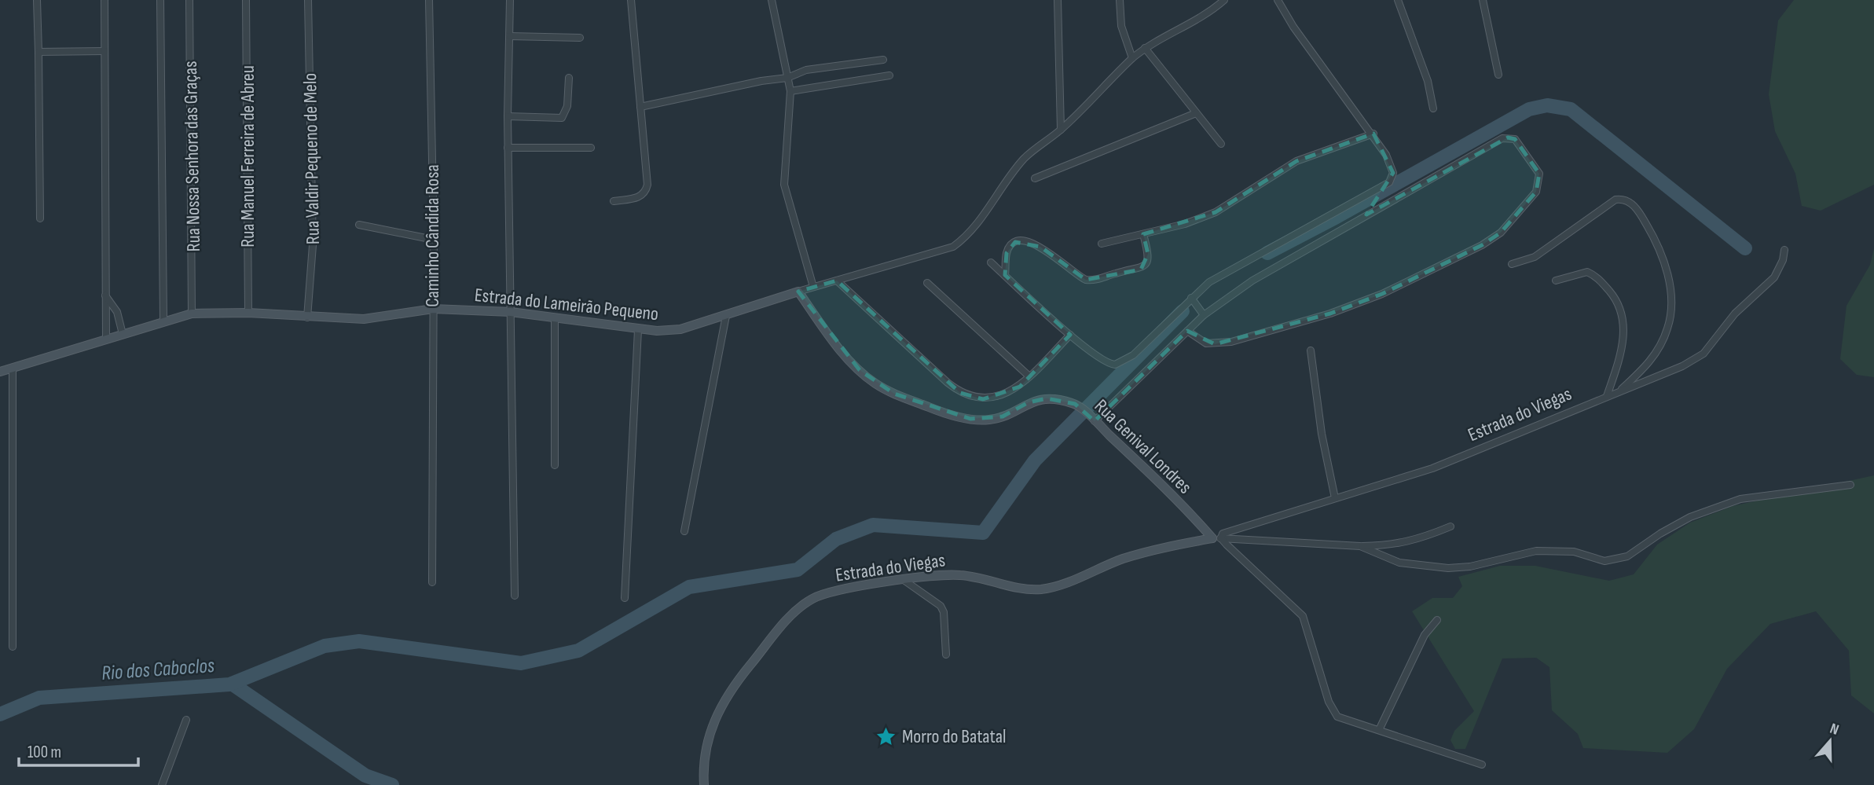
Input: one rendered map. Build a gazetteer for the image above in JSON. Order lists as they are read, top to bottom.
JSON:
{
  "streets": {
    "street": [
      "Rua Nossa Senhora das Graças",
      "Rua Manuel Ferreira de Abreu",
      "Rua Valdir Pequeno de Melo",
      "Caminho Cândida Rosa",
      "Estrada do Lameirão Pequeno",
      "Estrada do Viegas",
      "Rua Genival Londres"
    ]
  },
  "crossings": [
    ["Rua Nossa Senhora das Graças", "Estrada do Lameirão Pequeno"],
    ["Rua Manuel Ferreira de Abreu", "Estrada do Lameirão Pequeno"],
    ["Rua Valdir Pequeno de Melo", "Estrada do Lameirão Pequeno"],
    ["Caminho Cândida Rosa", "Estrada do Lameirão Pequeno"],
    ["Estrada do Lameirão Pequeno", "Rua Genival Londres"],
    ["Estrada do Viegas", "Rua Genival Londres"]
  ],
  "water": ["Rio dos Caboclos"],
  "places": {
    "place": ["Morro do Batatal"]
  },
  "scale_bar": "100 m",
  "north": "top"
}
